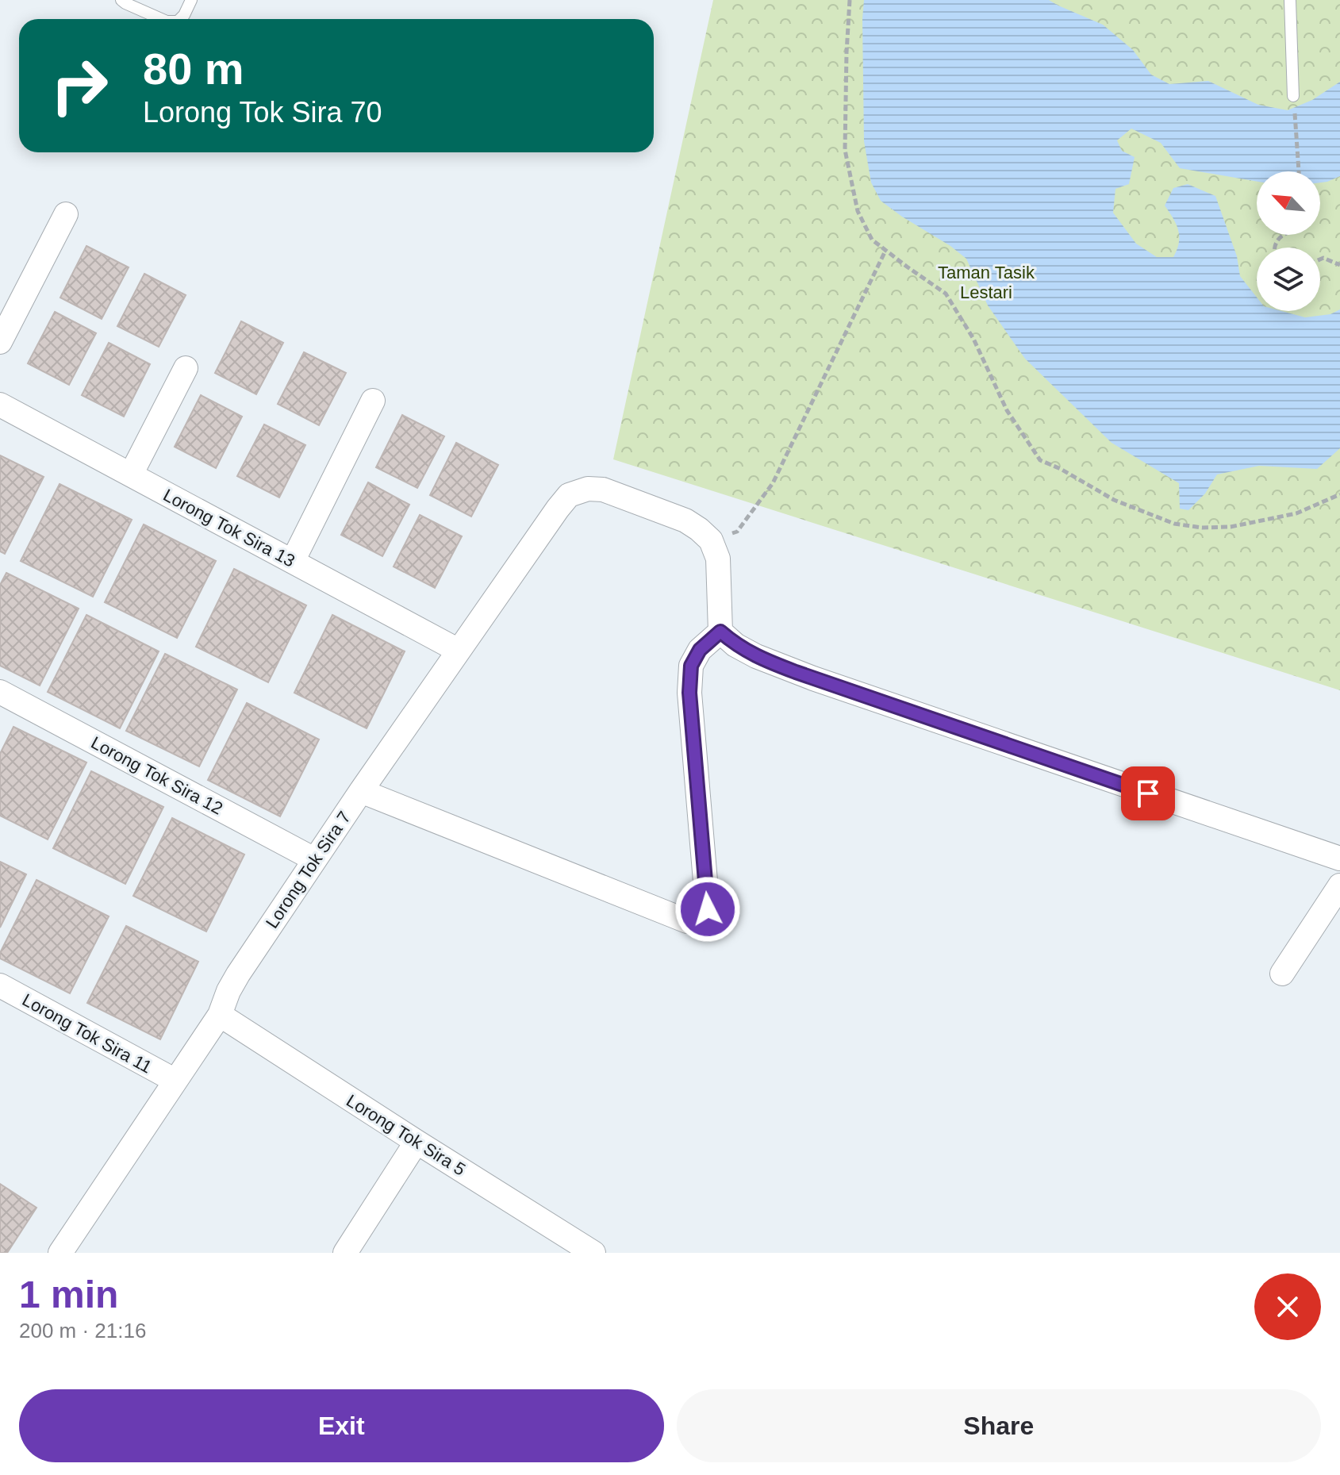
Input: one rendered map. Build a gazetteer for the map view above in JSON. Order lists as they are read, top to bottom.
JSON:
{
  "streets": {
    "street": [
      "Lorong Tok Sira 13",
      "Lorong Tok Sira 12",
      "Lorong Tok Sira 7",
      "Lorong Tok Sira 11",
      "Lorong Tok Sira 5"
    ]
  },
  "crossings": [
    ["Lorong Tok Sira 13", "Lorong Tok Sira 7"],
    ["Lorong Tok Sira 12", "Lorong Tok Sira 7"],
    ["Lorong Tok Sira 7", "Lorong Tok Sira 11"],
    ["Lorong Tok Sira 7", "Lorong Tok Sira 5"]
  ],
  "parks": ["Taman Tasik Lestari"],
  "north": "top left",
  "page": {
    "turn": ["80 m", "Lorong Tok Sira 70"],
    "heading": ["1 min", "200 m · 21:16"],
    "buttons": ["Exit", "Share"]
  }
}
